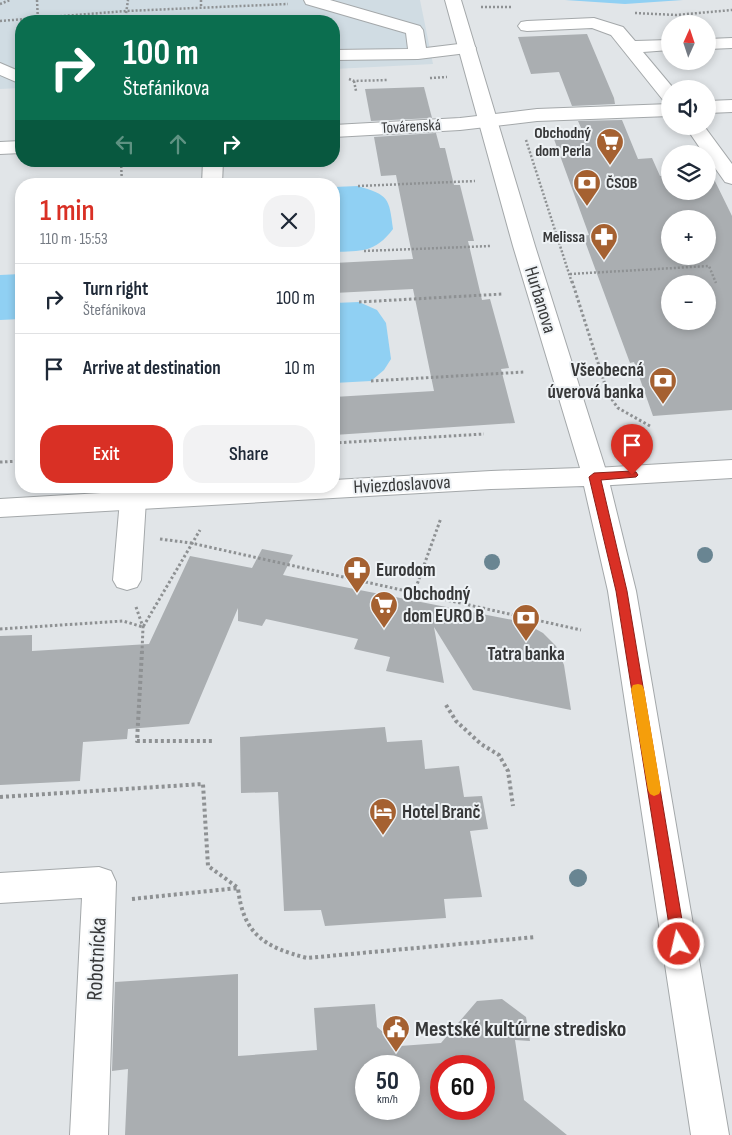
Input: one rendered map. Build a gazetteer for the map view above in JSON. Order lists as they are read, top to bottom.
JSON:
{
  "streets": {
    "main road": [
      "Továrenská",
      "Hurbanova",
      "Hviezdoslavova",
      "Robotnícka"
    ]
  },
  "crossings": [
    ["Továrenská", "Hurbanova"],
    ["Hurbanova", "Hviezdoslavova"]
  ],
  "places": {
    "supermarket": ["Obchodný dom Perla", "Obchodný dom EURO B"],
    "bank": ["ČSOB", "Všeobecná úverová banka", "Tatra banka"],
    "pharmacy": ["Melissa", "Eurodom"],
    "hotel": ["Hotel Branč"],
    "public building": ["Mestské kultúrne stredisko"]
  },
  "north": "top",
  "page": {
    "map_buttons": ["+", "−"],
    "turn": ["100 m", "Štefánikova"],
    "heading": ["1 min", "110 m · 15:53"],
    "list": [
      {
        "name": "Turn right",
        "note": "Štefánikova",
        "value": "100 m"
      },
      {
        "name": "Arrive at destination",
        "value": "10 m"
      }
    ],
    "buttons": ["Exit", "Share"],
    "speed": "50 km/h",
    "limit": "60"
  }
}
